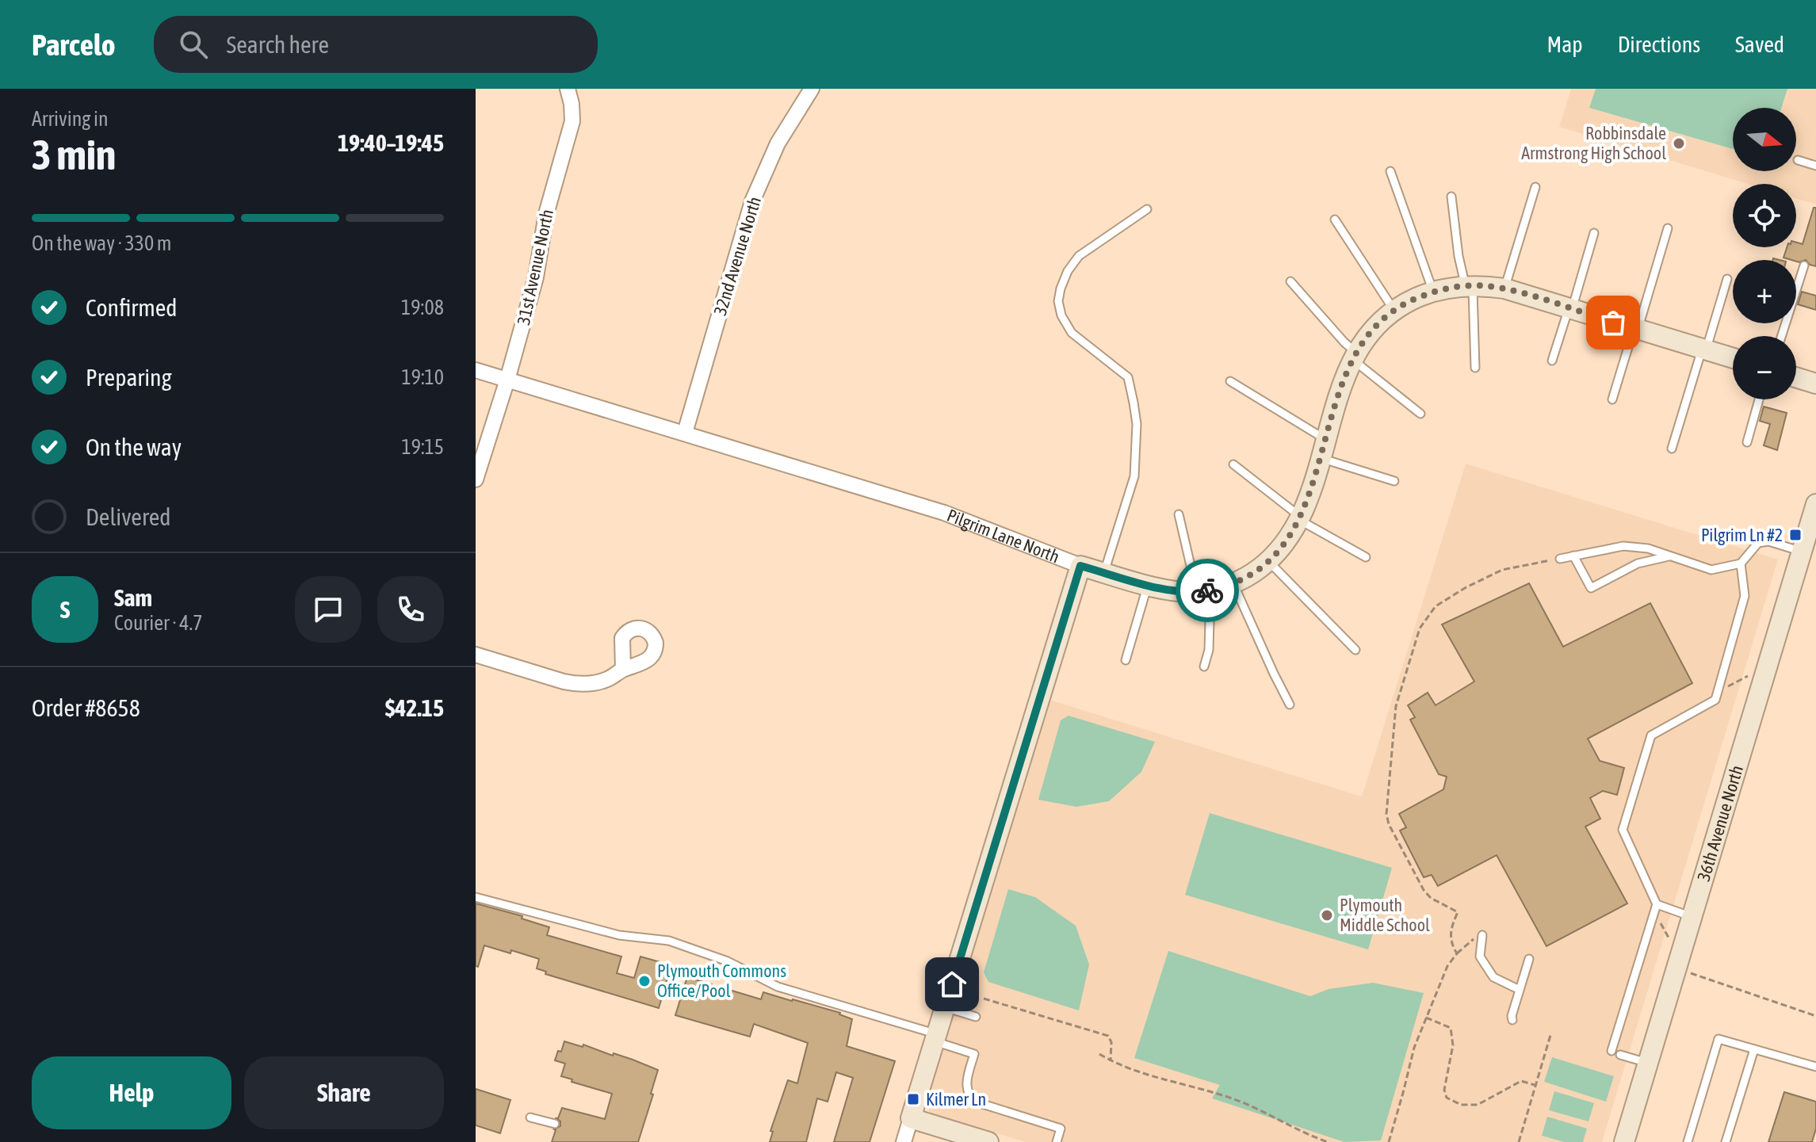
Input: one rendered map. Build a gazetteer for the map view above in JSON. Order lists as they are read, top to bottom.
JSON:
{
  "streets": {
    "street": [
      "32nd Avenue North",
      "31st Avenue North",
      "Pilgrim Lane North",
      "36th Avenue North"
    ]
  },
  "crossings": [
    ["32nd Avenue North", "Pilgrim Lane North"],
    ["31st Avenue North", "Pilgrim Lane North"]
  ],
  "places": {
    "other": ["Robbinsdale Armstrong High School", "Plymouth Middle School", "Plymouth Commons Office/Pool"],
    "transit": ["Pilgrim Ln #2", "Kilmer Ln"]
  },
  "north": "right",
  "page": {
    "header": "Parcelo",
    "search": "Search here",
    "nav": ["Map", "Directions", "Saved"],
    "heading": ["3 min", "Arriving in", "19:40–19:45"],
    "panel": [
      "Sam",
      "Courier · 4.7",
      "Order #8658",
      "$42.15"
    ],
    "map_buttons": ["+", "−"],
    "bar": "On the way · 330 m",
    "list": [
      ["Confirmed", "19:08"],
      ["Preparing", "19:10"],
      ["On the way", "19:15"],
      "Delivered"
    ],
    "round": "S",
    "buttons": ["Help", "Share"]
  }
}
